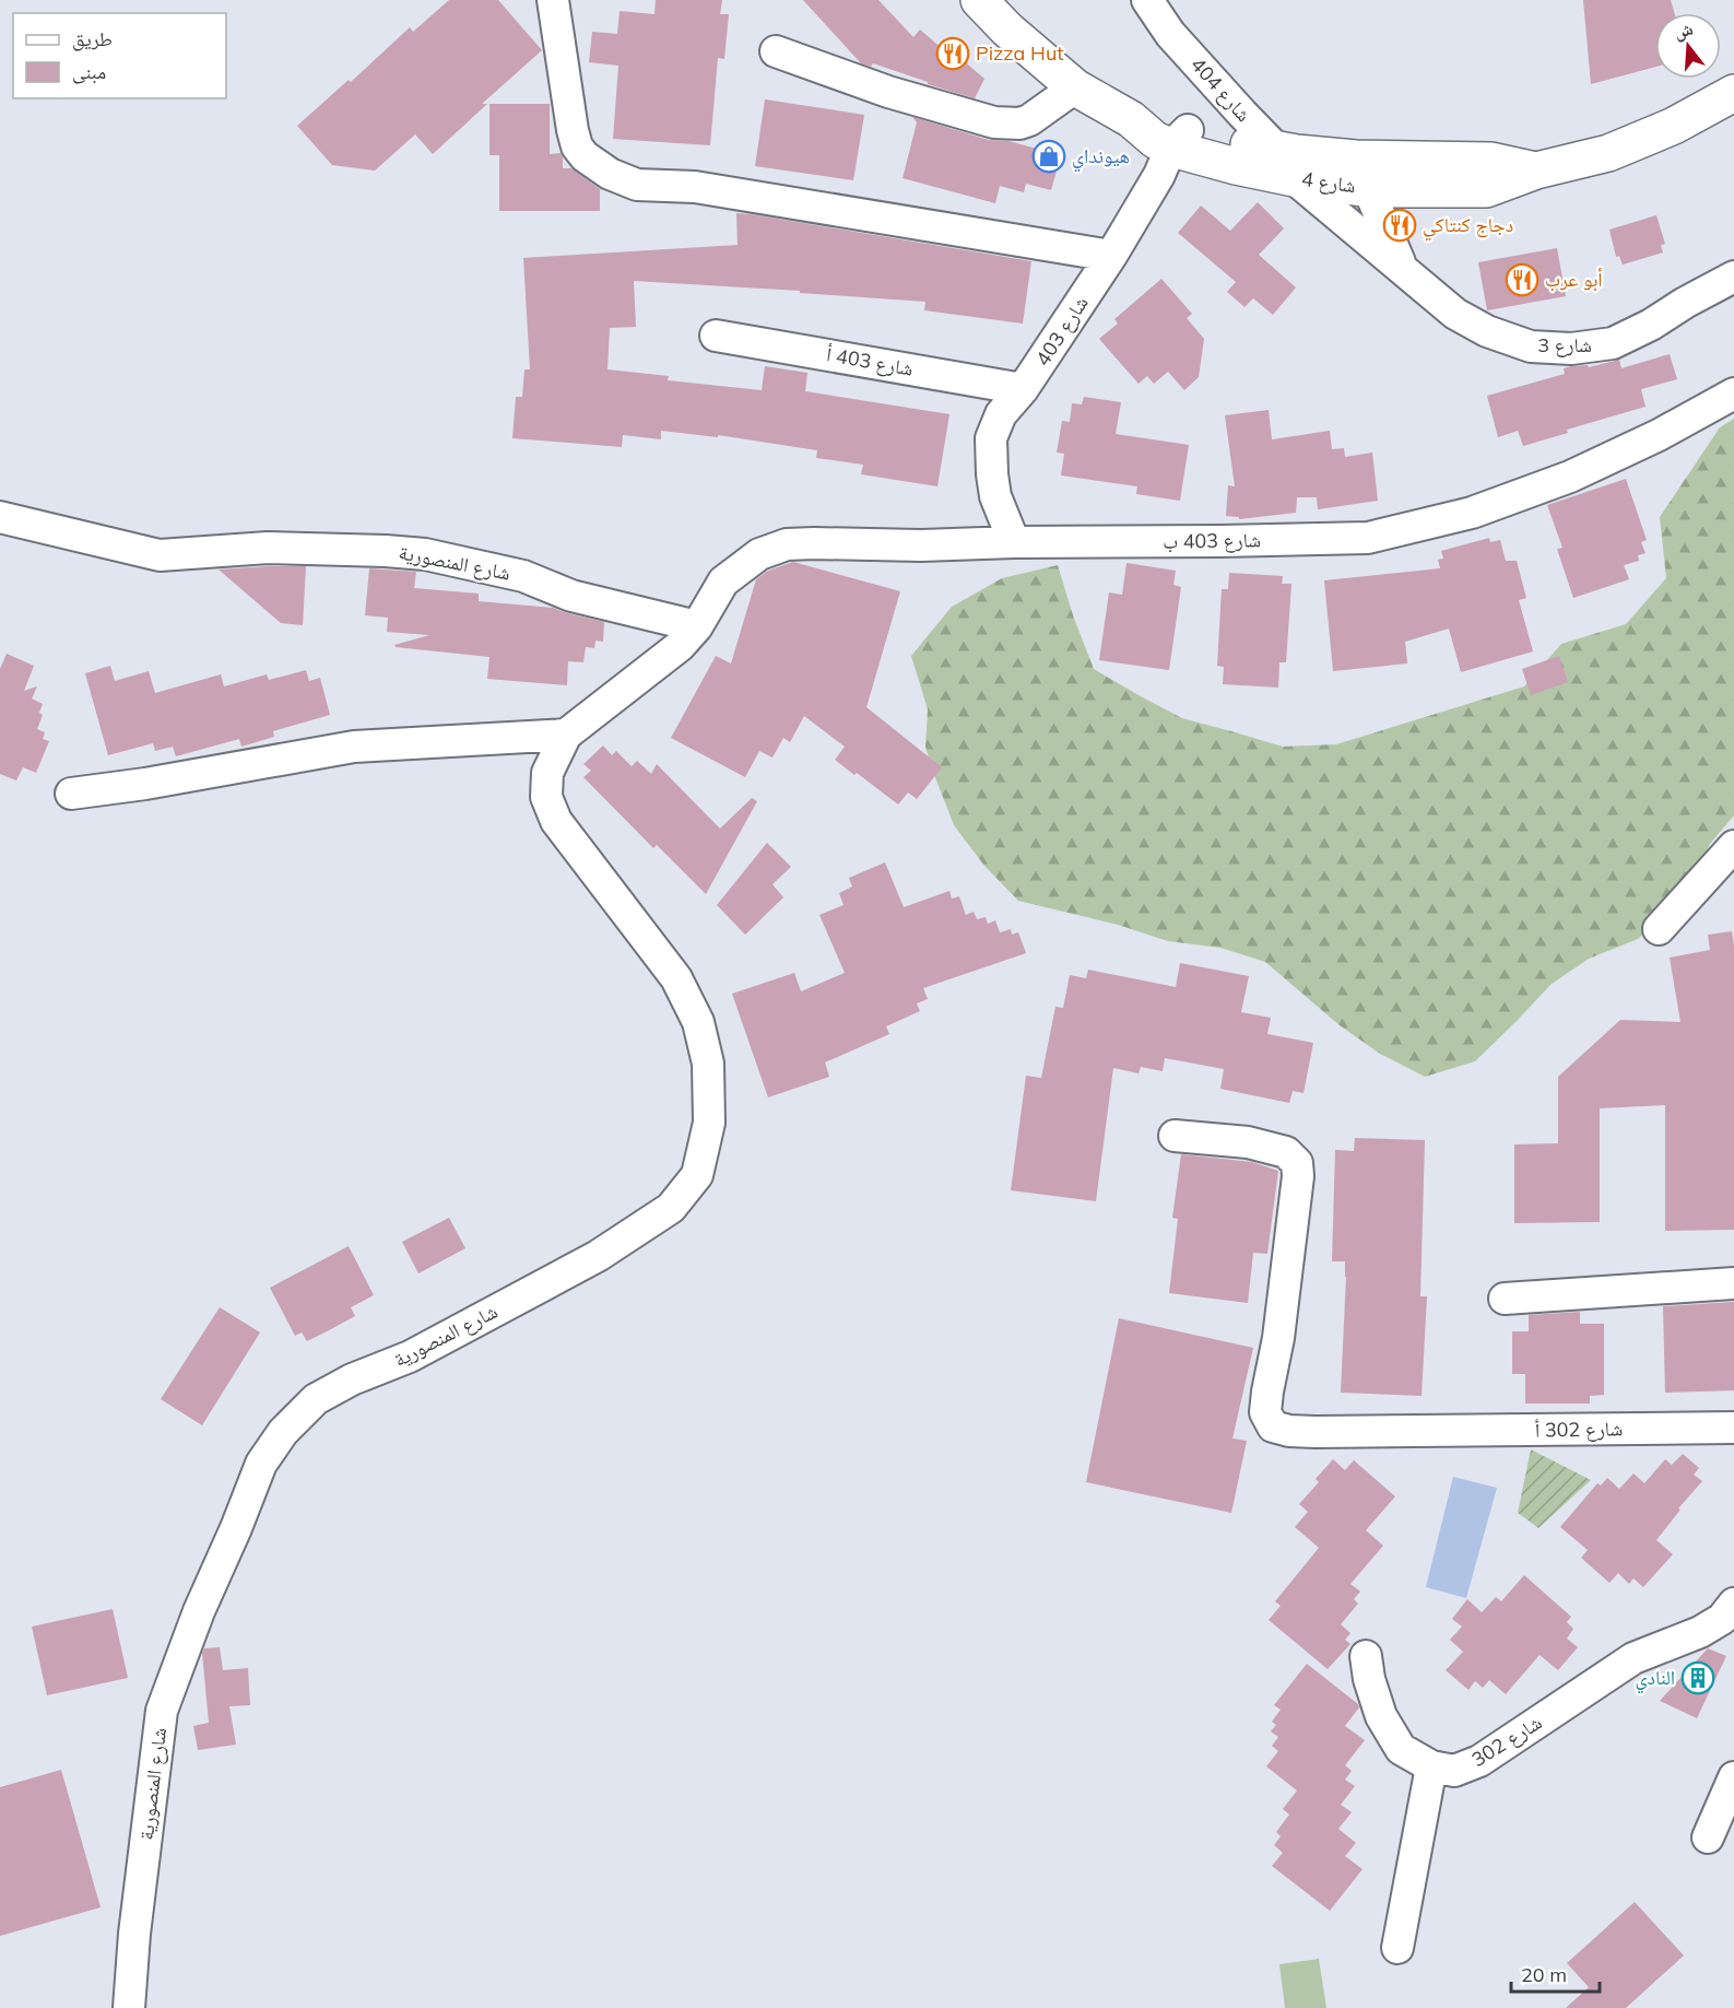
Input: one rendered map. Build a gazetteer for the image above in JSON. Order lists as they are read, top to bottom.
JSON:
{
  "streets": {
    "main road": ["شارع 4"],
    "street": [
      "شارع 404",
      "شارع 403",
      "شارع 3",
      "شارع 403 أ",
      "شارع 403 ب",
      "شارع المنصورية",
      "شارع 302 أ",
      "شارع 302"
    ]
  },
  "crossings": [
    ["شارع 404", "شارع 4"],
    ["شارع 404", "شارع 3"],
    ["شارع 4", "شارع 403"],
    ["شارع 4", "شارع 3"],
    ["شارع 403", "شارع 403 أ"],
    ["شارع 403", "شارع 403 ب"],
    ["شارع 403 ب", "شارع المنصورية"]
  ],
  "places": {
    "restaurant": ["Pizza Hut", "دجاج كنتاكي", "أبو عرب"],
    "shop": ["هيونداي"],
    "building": ["النادي"]
  },
  "legend": ["طريق", "مبنى"],
  "scale_bar": "20 m",
  "north": "top"
}
